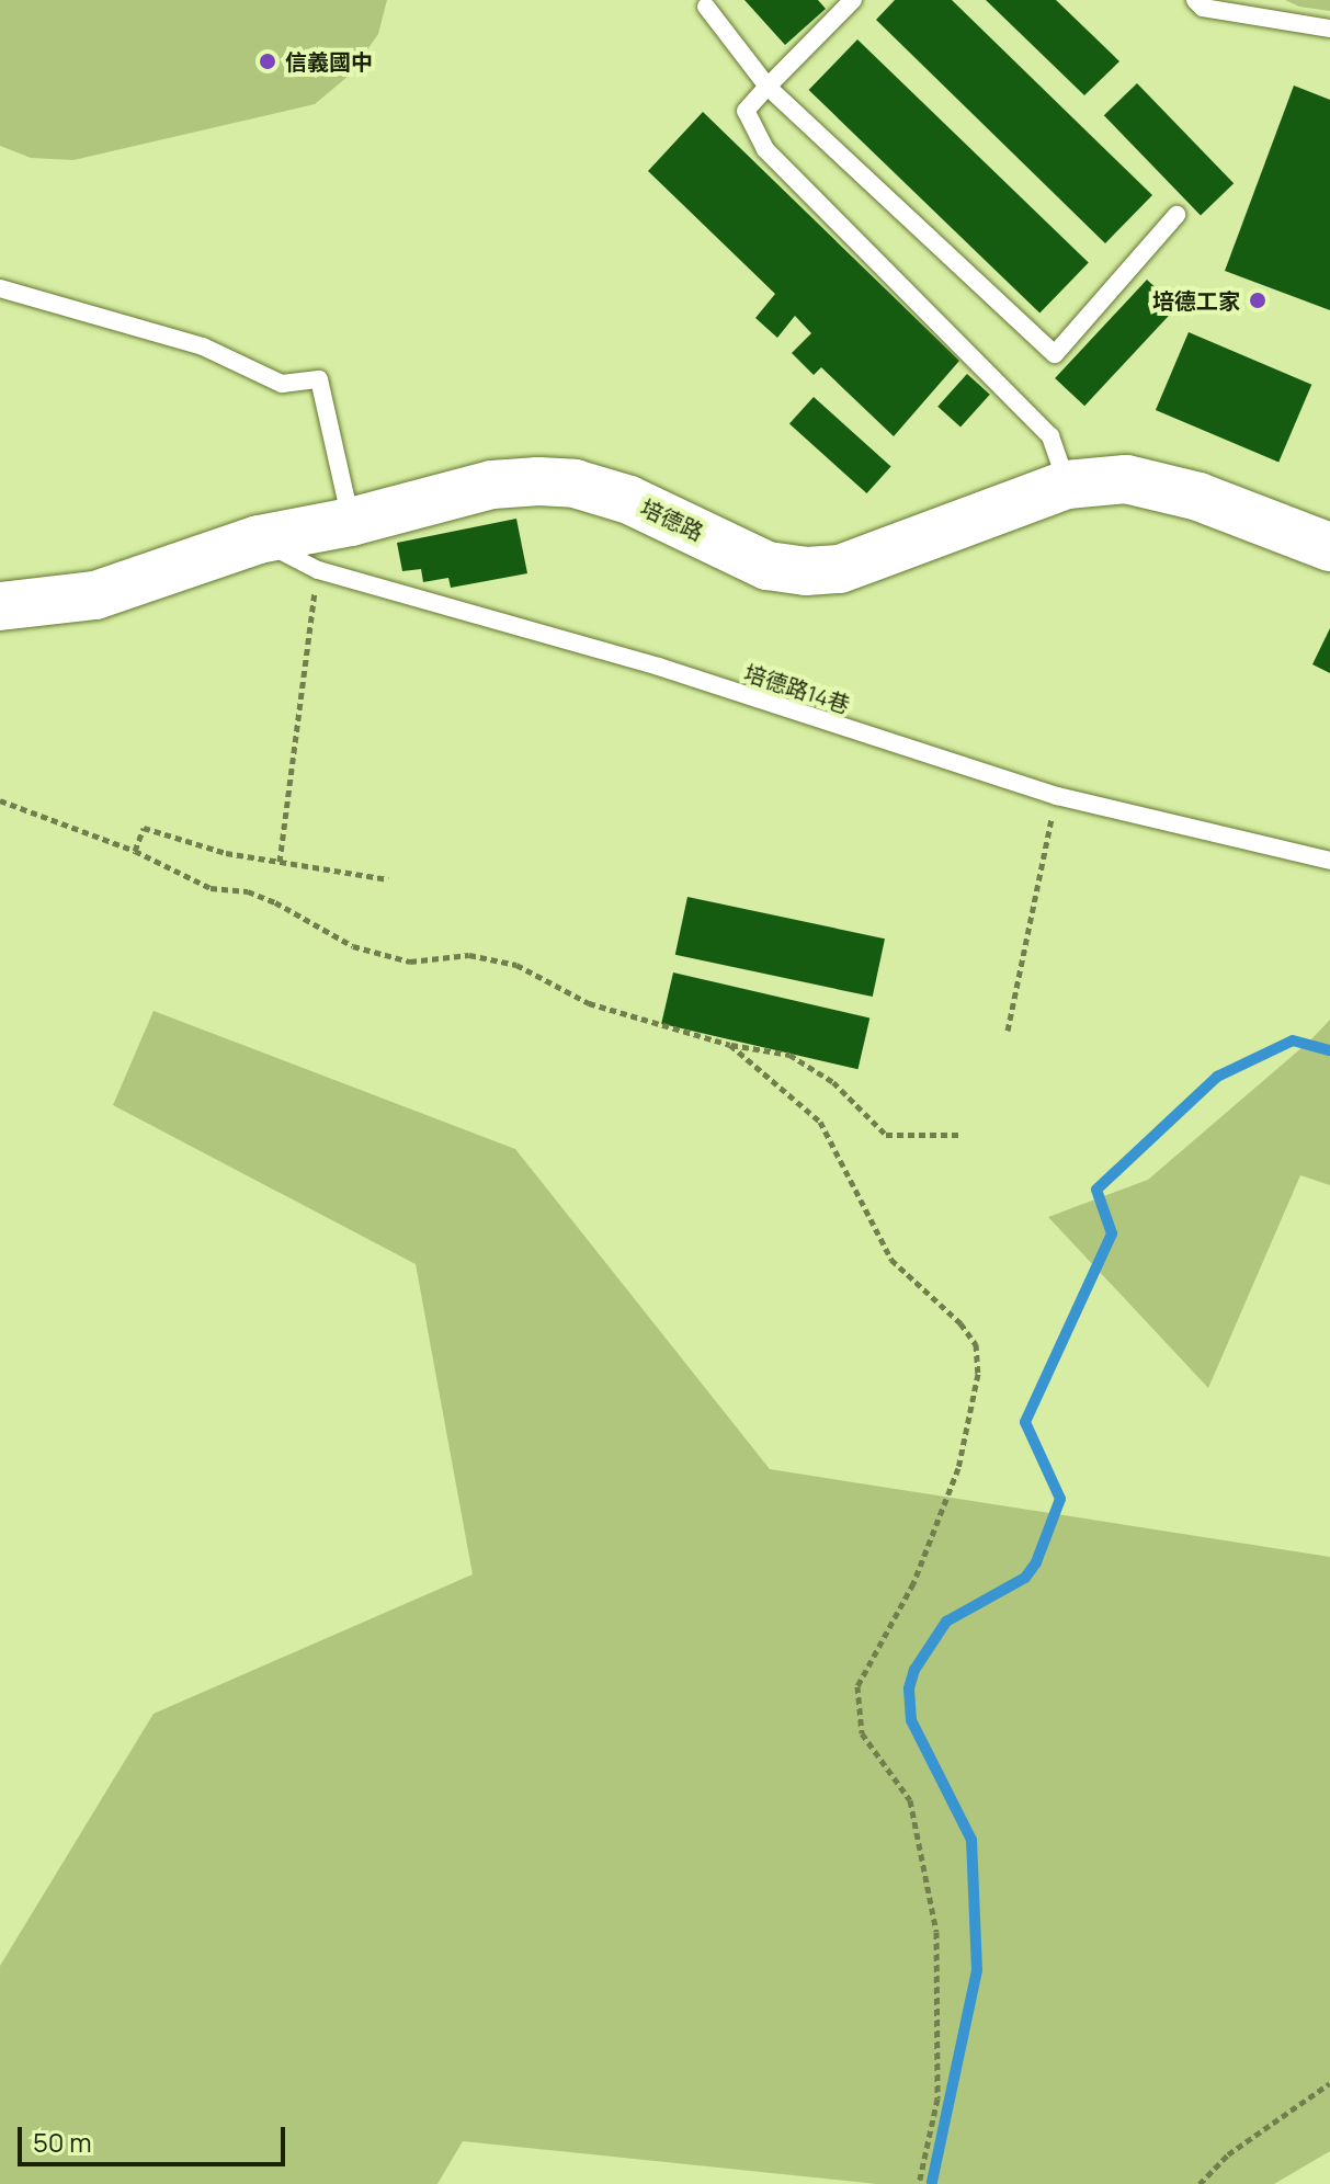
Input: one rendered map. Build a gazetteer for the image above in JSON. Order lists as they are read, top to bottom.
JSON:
{
  "streets": {
    "main road": ["培德路"],
    "lane": ["培德路14巷"]
  },
  "crossings": [
    ["培德路", "培德路14巷"]
  ],
  "places": ["信義國中", "培德工家"],
  "scale_bar": "50 m"
}
